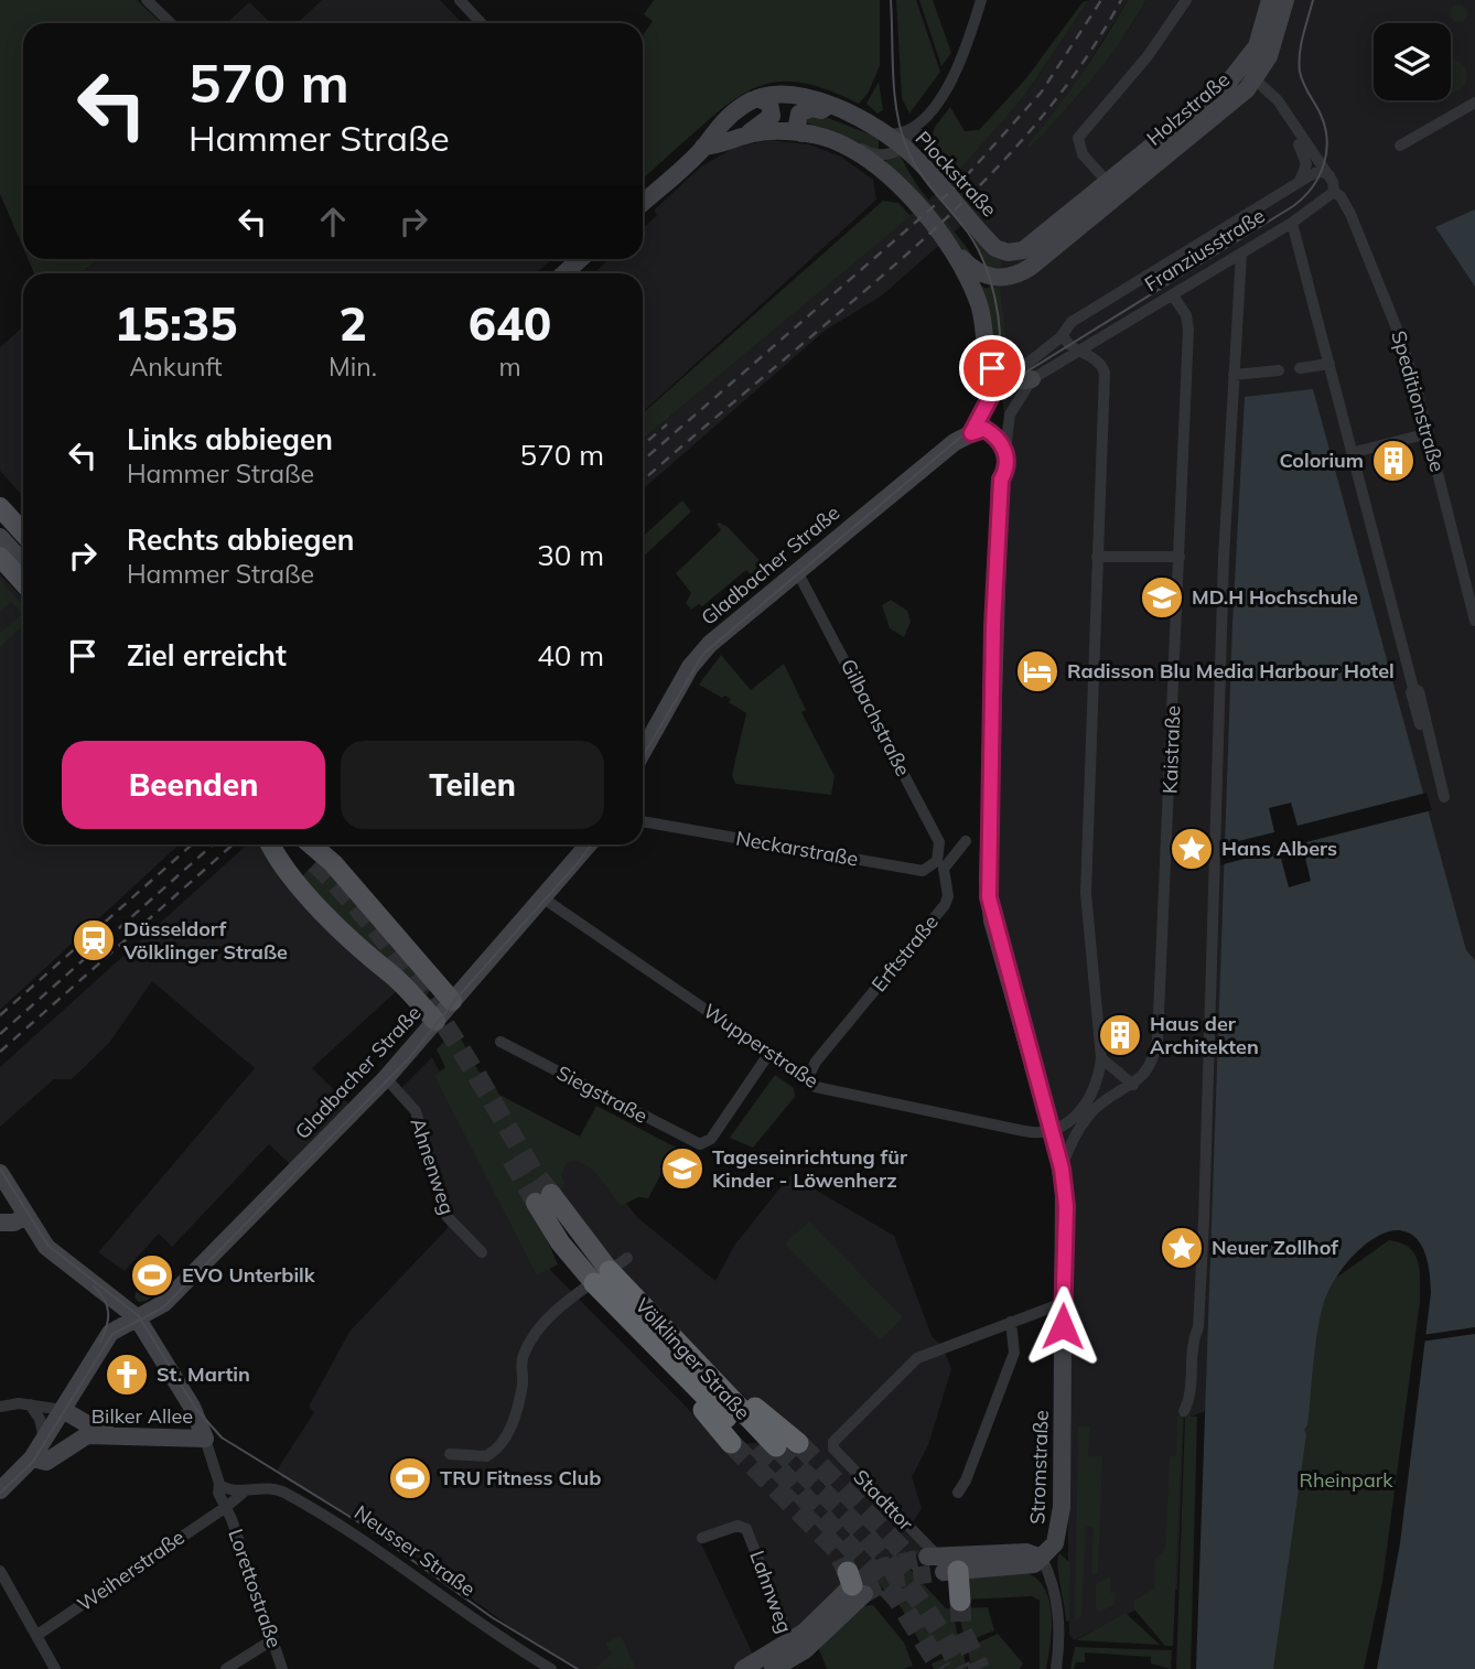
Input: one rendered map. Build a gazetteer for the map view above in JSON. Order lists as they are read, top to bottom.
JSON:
{
  "streets": {
    "highway": ["Völklinger Straße"],
    "street": [
      "Holzstraße",
      "Plockstraße",
      "Franziusstraße",
      "Speditionstraße",
      "Gladbacher Straße",
      "Gilbachstraße",
      "Kaistraße",
      "Neckarstraße",
      "Erftstraße",
      "Wupperstraße",
      "Siegstraße",
      "Ahnenweg",
      "Bilker Allee",
      "Stromstraße",
      "Stadttor",
      "Neusser Straße",
      "Weiherstraße",
      "Lorettostraße",
      "Lahnweg"
    ]
  },
  "crossings": [
    ["Holzstraße", "Plockstraße"],
    ["Franziusstraße", "Speditionstraße"],
    ["Franziusstraße", "Kaistraße"],
    ["Franziusstraße", "Stromstraße"],
    ["Gladbacher Straße", "Gilbachstraße"],
    ["Gladbacher Straße", "Wupperstraße"],
    ["Gladbacher Straße", "Ahnenweg"],
    ["Gladbacher Straße", "Bilker Allee"],
    ["Gilbachstraße", "Neckarstraße"],
    ["Kaistraße", "Stromstraße"],
    ["Erftstraße", "Wupperstraße"],
    ["Wupperstraße", "Siegstraße"],
    ["Wupperstraße", "Stromstraße"],
    ["Weiherstraße", "Lorettostraße"]
  ],
  "parks": ["Rheinpark"],
  "places": {
    "building": ["Colorium", "Haus der Architekten"],
    "school or university": ["MD.H Hochschule", "Tageseinrichtung für Kinder - Löwenherz"],
    "hotel": ["Radisson Blu Media Harbour Hotel"],
    "place": ["Hans Albers", "Neuer Zollhof"],
    "station": ["Düsseldorf Völklinger Straße"],
    "sports": ["EVO Unterbilk", "TRU Fitness Club"],
    "church": ["St. Martin"]
  },
  "page": {
    "turn": ["570 m", "Hammer Straße"],
    "eta": [
      "15:35",
      "Ankunft",
      "2",
      "Min.",
      "640",
      "m"
    ],
    "list": [
      {
        "name": "Links abbiegen",
        "note": "Hammer Straße",
        "value": "570 m"
      },
      {
        "name": "Rechts abbiegen",
        "note": "Hammer Straße",
        "value": "30 m"
      },
      {
        "name": "Ziel erreicht",
        "value": "40 m"
      }
    ],
    "buttons": ["Beenden", "Teilen"]
  }
}
